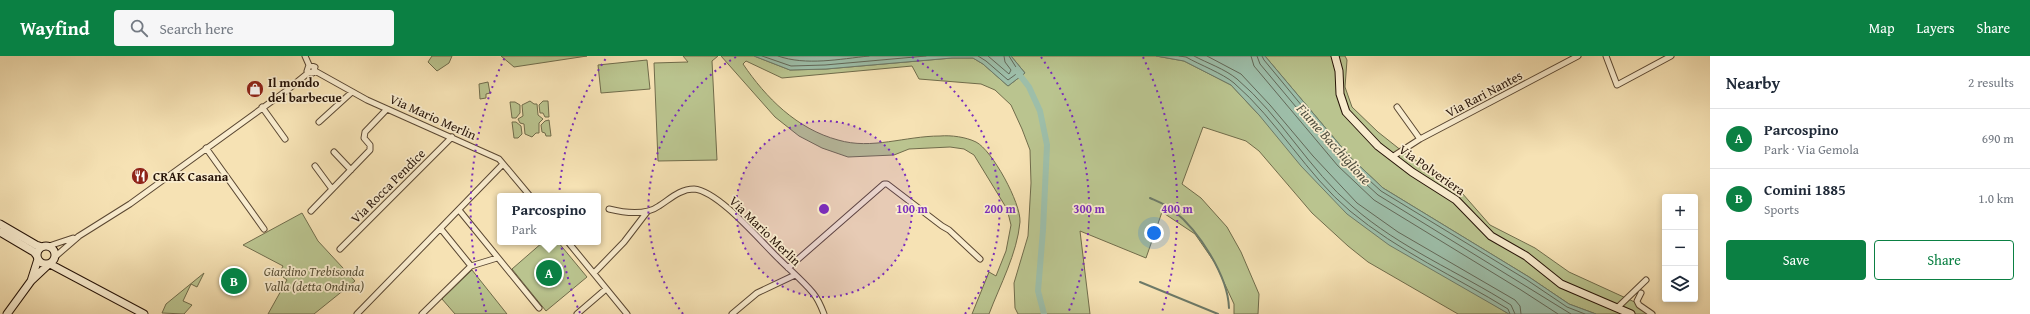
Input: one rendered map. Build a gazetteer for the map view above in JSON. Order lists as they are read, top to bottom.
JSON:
{
  "streets": {
    "street": [
      "Via Rari Nantes",
      "Via Mario Merlin",
      "Via Polveriera",
      "Via Rocca Pendice"
    ]
  },
  "crossings": [
    ["Via Rari Nantes", "Via Polveriera"],
    ["Via Mario Merlin", "Via Rocca Pendice"]
  ],
  "water": ["Fiume Bacchiglione"],
  "parks": ["Giardino Trebisonda Valla (detta Ondina)"],
  "places": {
    "shop": ["Il mondo del barbecue"],
    "restaurant": ["CRAK Casana"]
  },
  "page": {
    "header": "Wayfind",
    "search": "Search here",
    "nav": ["Map", "Layers", "Share"],
    "heading": ["Nearby", "2 results"],
    "list": [
      {
        "mark": "A",
        "name": "Parcospino",
        "note": "Park · Via Gemola",
        "value": "690 m"
      },
      {
        "mark": "B",
        "name": "Comini 1885",
        "note": "Sports",
        "value": "1.0 km"
      }
    ],
    "popup": ["Parcospino", "Park"],
    "map_buttons": ["+", "−"],
    "buttons": ["Save", "Share"],
    "pins": ["A", "B"]
  },
  "rings": [
    "100 m",
    "200 m",
    "300 m",
    "400 m"
  ]
}
